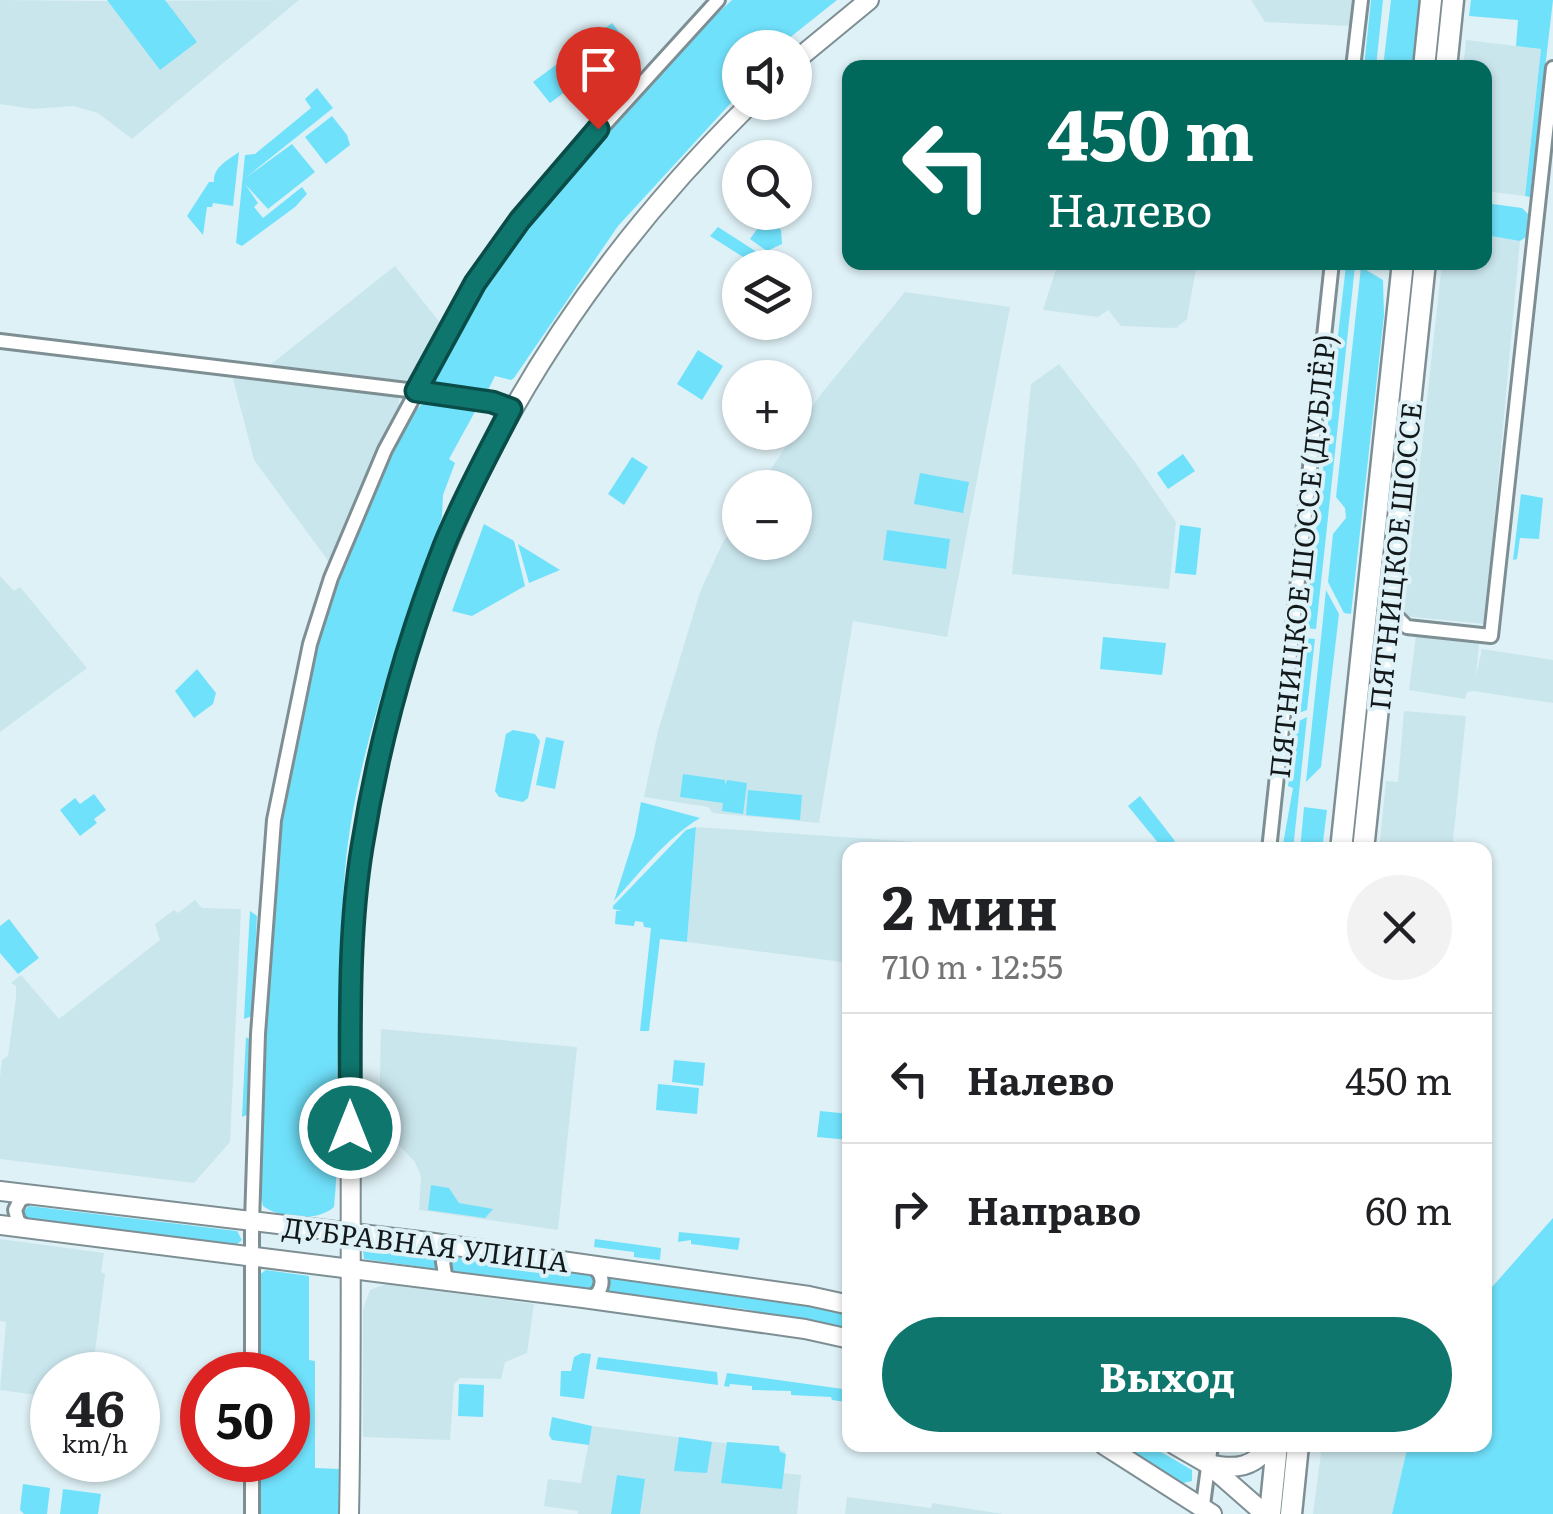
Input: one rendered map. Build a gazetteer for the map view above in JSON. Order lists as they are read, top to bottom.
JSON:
{
  "streets": {
    "main road": ["ПЯТНИЦКОЕ ШОССЕ", "ДУБРАВНАЯ УЛИЦА"],
    "street": ["ПЯТНИЦКОЕ ШОССЕ (ДУБЛЁР)"]
  },
  "page": {
    "map_buttons": ["+", "−"],
    "turn": ["450 m", "Налево"],
    "heading": ["2 мин", "710 m · 12:55"],
    "list": [
      {
        "name": "Налево",
        "value": "450 m"
      },
      {
        "name": "Направо",
        "value": "60 m"
      }
    ],
    "buttons": "Выход",
    "speed": "46 km/h",
    "limit": "50"
  }
}
